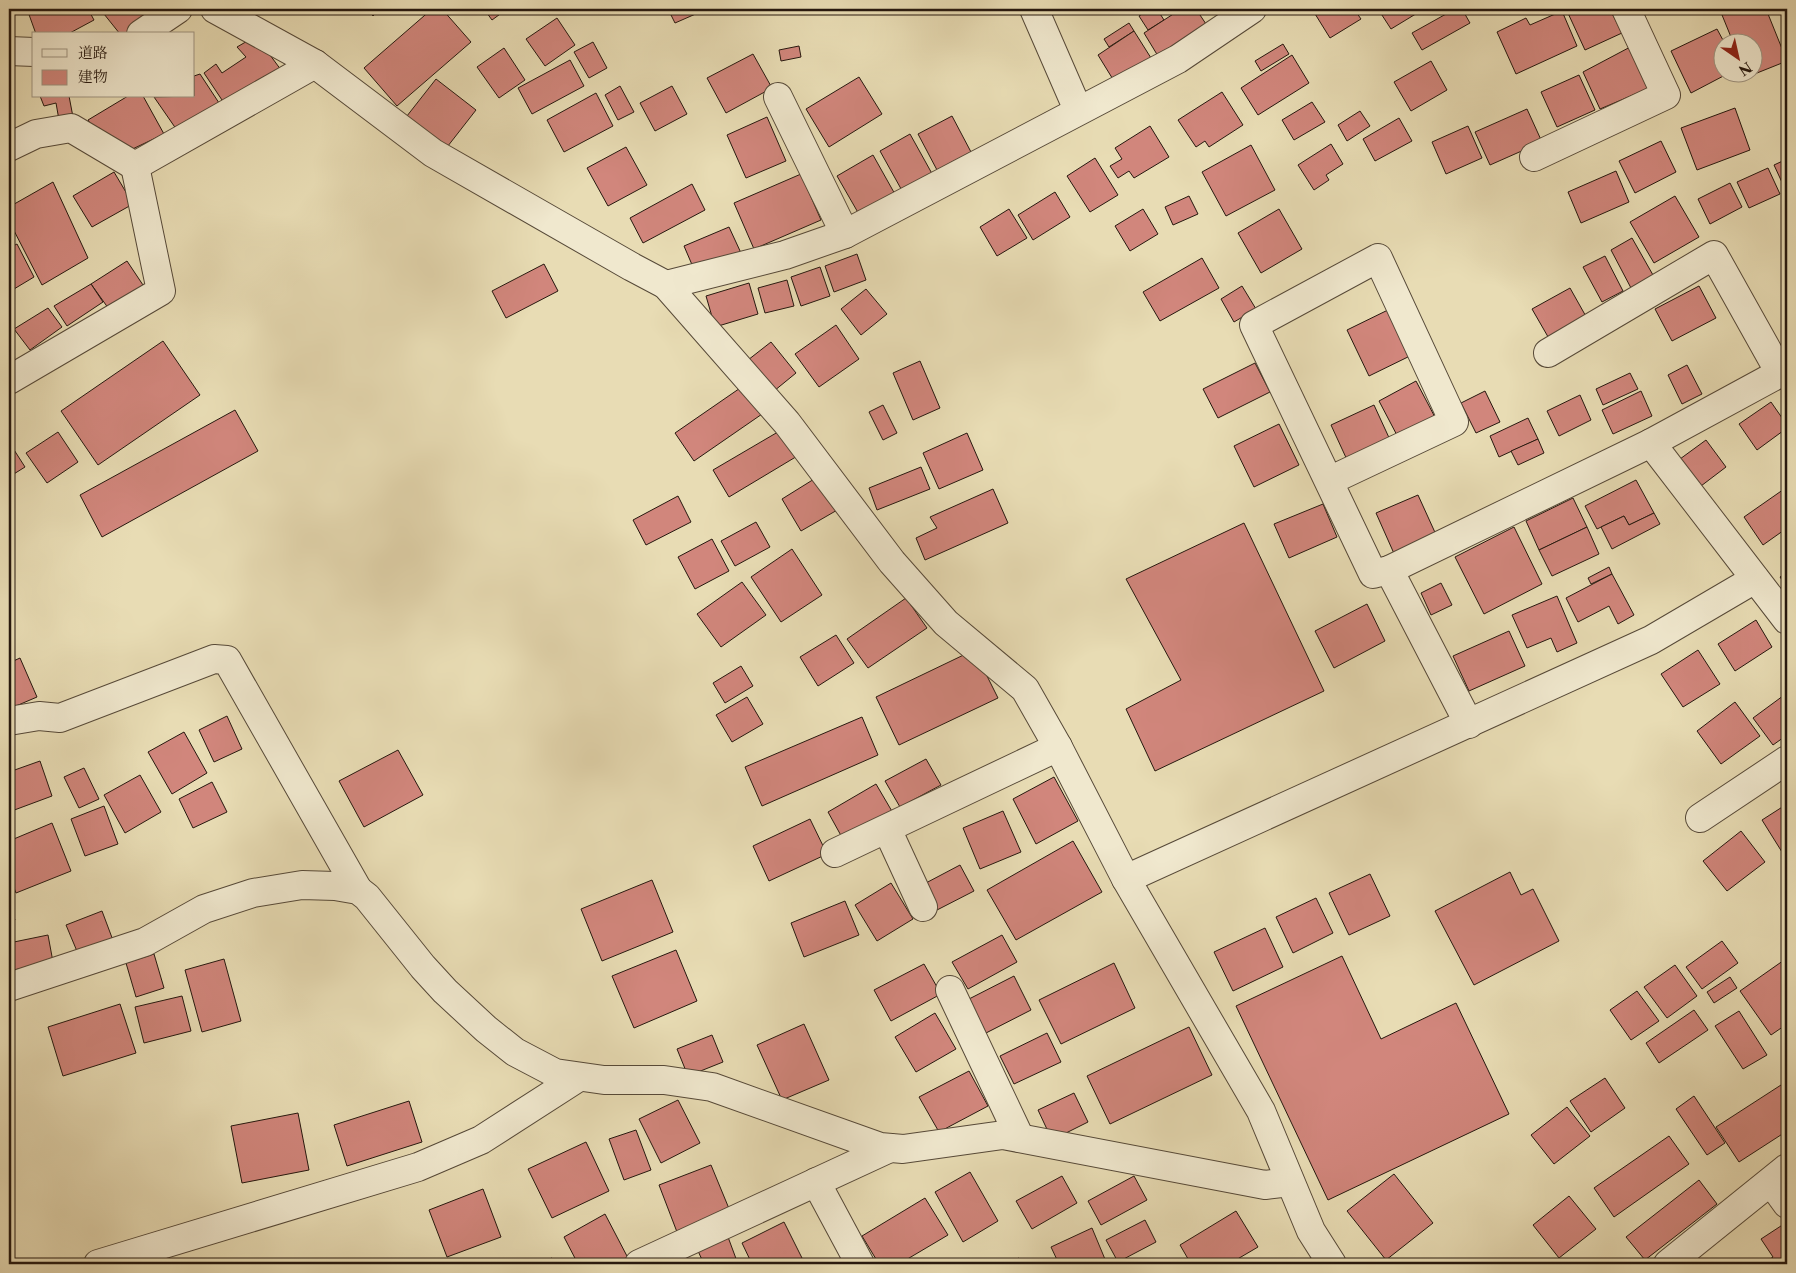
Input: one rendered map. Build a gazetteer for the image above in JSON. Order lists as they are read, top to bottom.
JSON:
{
  "legend": ["道路", "建物"],
  "north": "bottom right"
}
